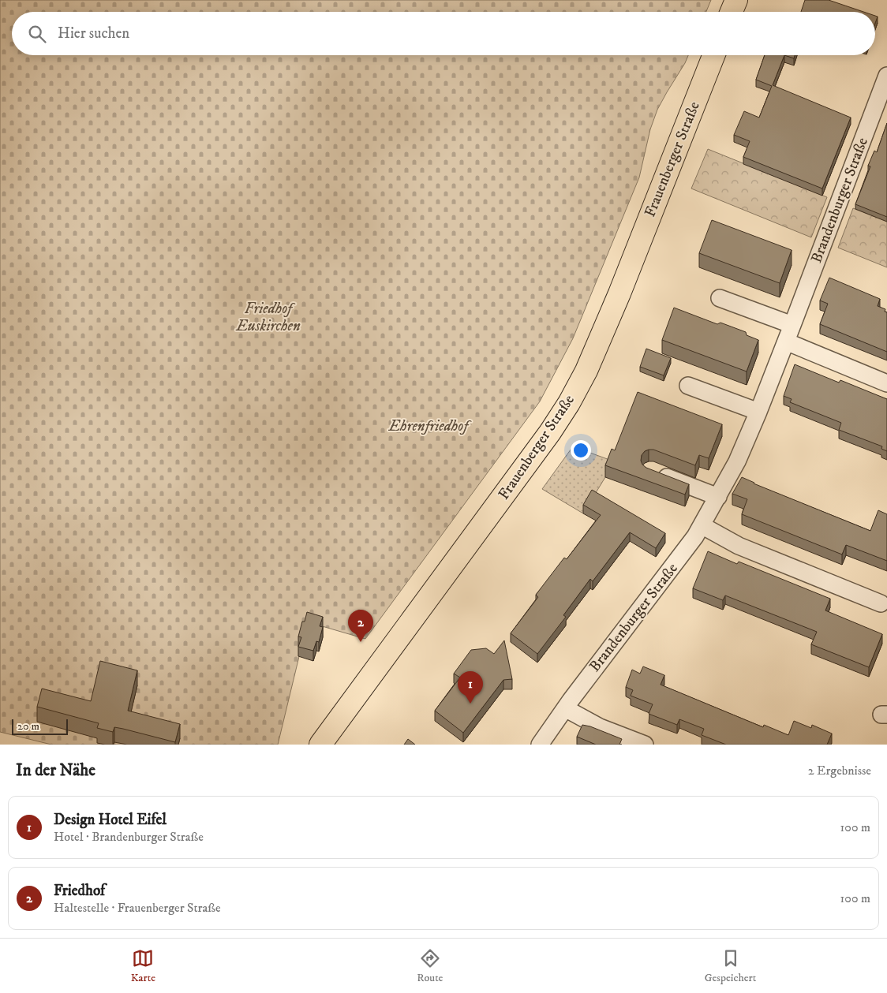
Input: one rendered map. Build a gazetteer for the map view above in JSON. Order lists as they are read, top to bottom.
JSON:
{
  "streets": {
    "main road": ["Frauenberger Straße"],
    "street": ["Brandenburger Straße"]
  },
  "parks": ["Friedhof Euskirchen", "Ehrenfriedhof"],
  "scale_bar": "20 m",
  "page": {
    "search": "Hier suchen",
    "pins": ["2", "1"],
    "scale": "20 m",
    "heading": ["In der Nähe", "2 Ergebnisse"],
    "list": [
      {
        "mark": "1",
        "name": "Design Hotel Eifel",
        "note": "Hotel · Brandenburger Straße",
        "value": "100 m"
      },
      {
        "mark": "2",
        "name": "Friedhof",
        "note": "Haltestelle · Frauenberger Straße",
        "value": "100 m"
      }
    ],
    "nav": ["Karte", "Route", "Gespeichert"]
  }
}
